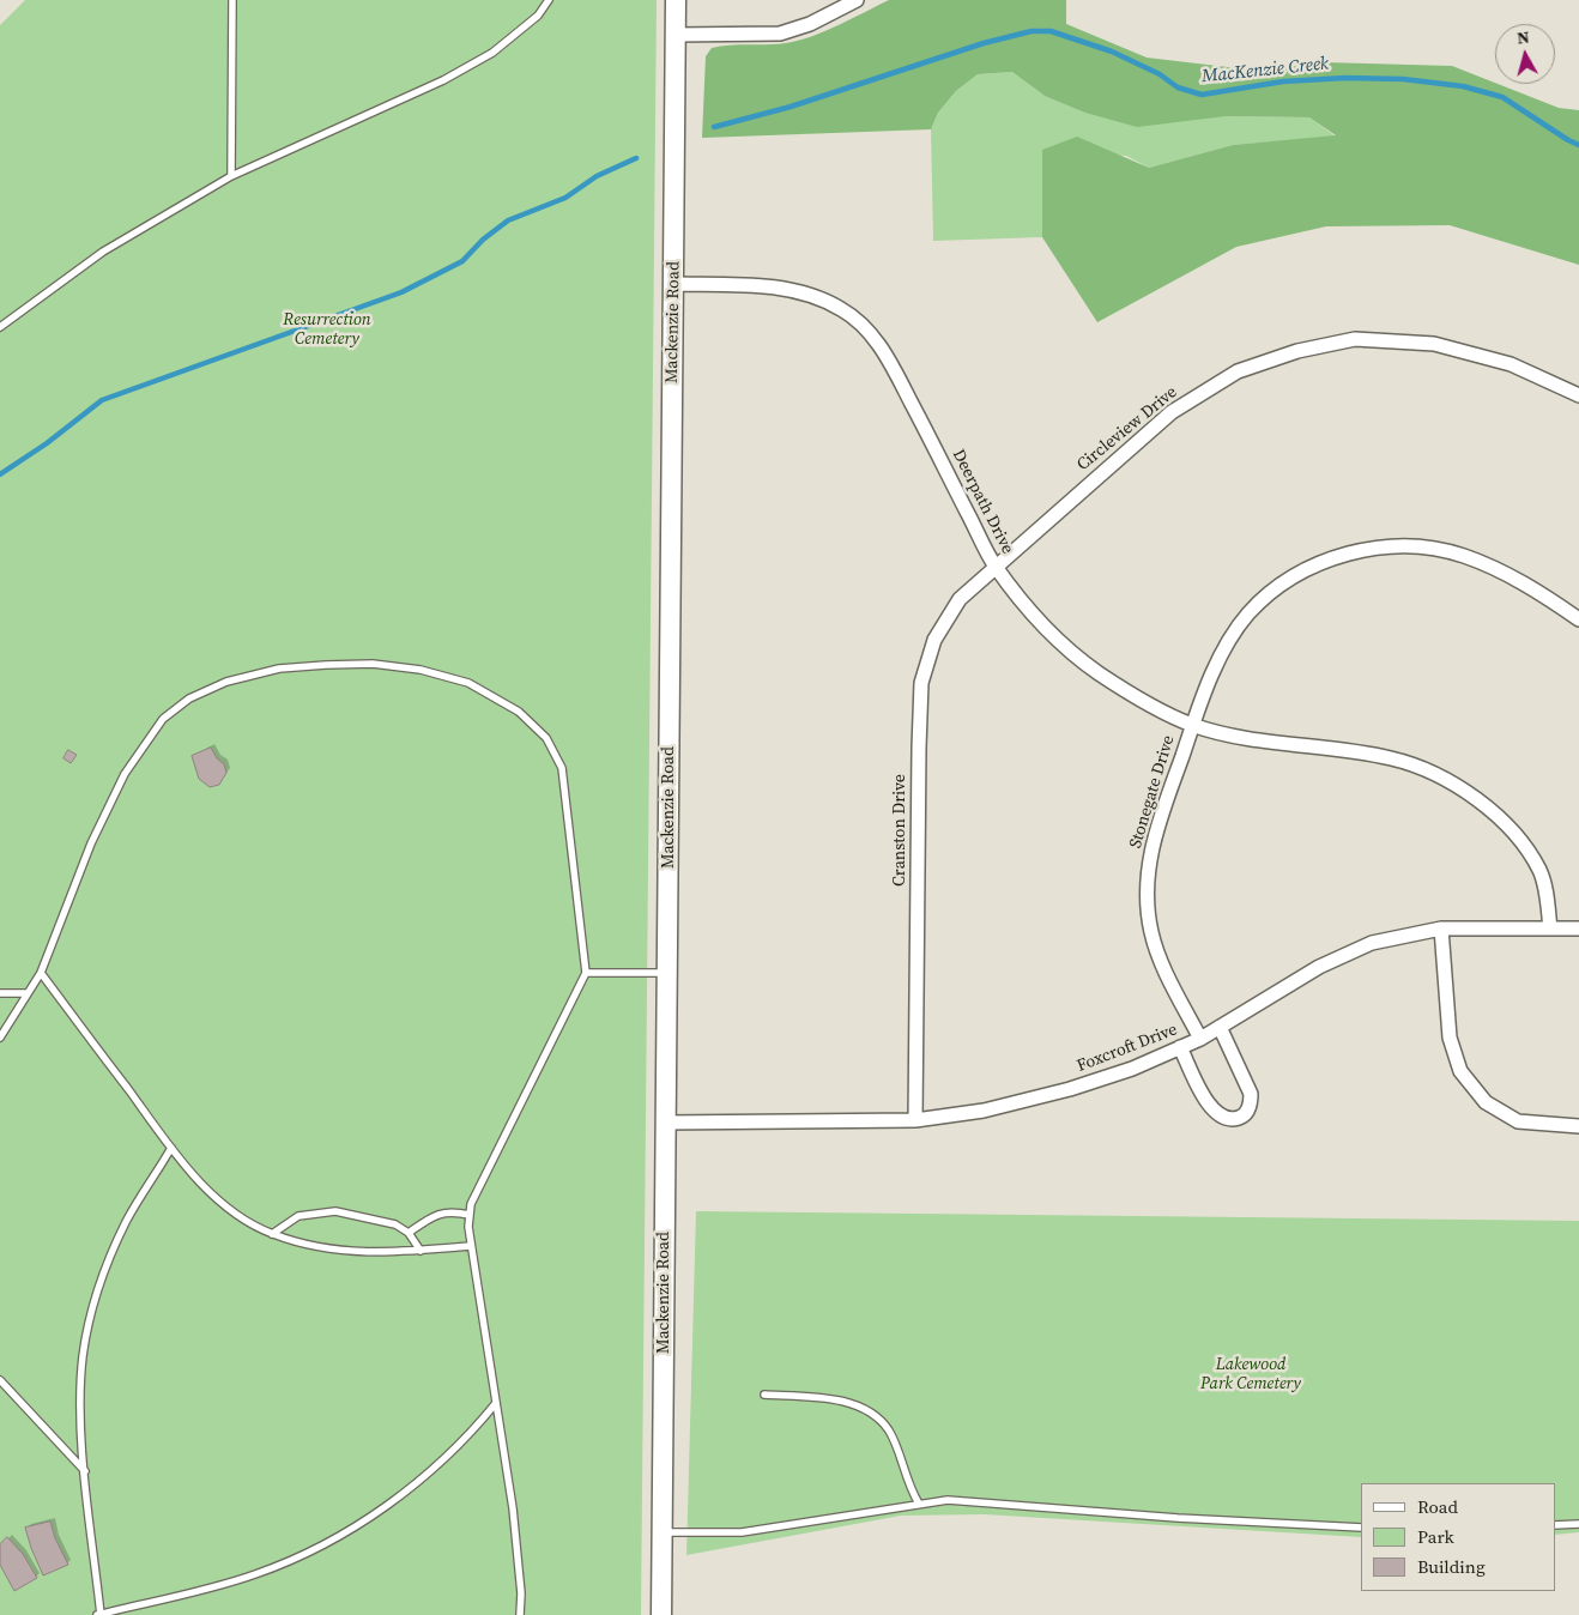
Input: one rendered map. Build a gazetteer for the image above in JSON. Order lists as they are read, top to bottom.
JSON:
{
  "streets": {
    "main road": ["Mackenzie Road"],
    "street": [
      "Circleview Drive",
      "Deerpath Drive",
      "Stonegate Drive",
      "Cranston Drive",
      "Foxcroft Drive"
    ]
  },
  "crossings": [
    ["Mackenzie Road", "Deerpath Drive"],
    ["Mackenzie Road", "Foxcroft Drive"],
    ["Circleview Drive", "Deerpath Drive"],
    ["Circleview Drive", "Cranston Drive"],
    ["Deerpath Drive", "Stonegate Drive"],
    ["Deerpath Drive", "Cranston Drive"],
    ["Deerpath Drive", "Foxcroft Drive"],
    ["Stonegate Drive", "Foxcroft Drive"],
    ["Cranston Drive", "Foxcroft Drive"]
  ],
  "water": ["MacKenzie Creek"],
  "parks": ["Resurrection Cemetery", "Lakewood Park Cemetery"],
  "legend": ["Road", "Park", "Building"],
  "north": "top"
}
